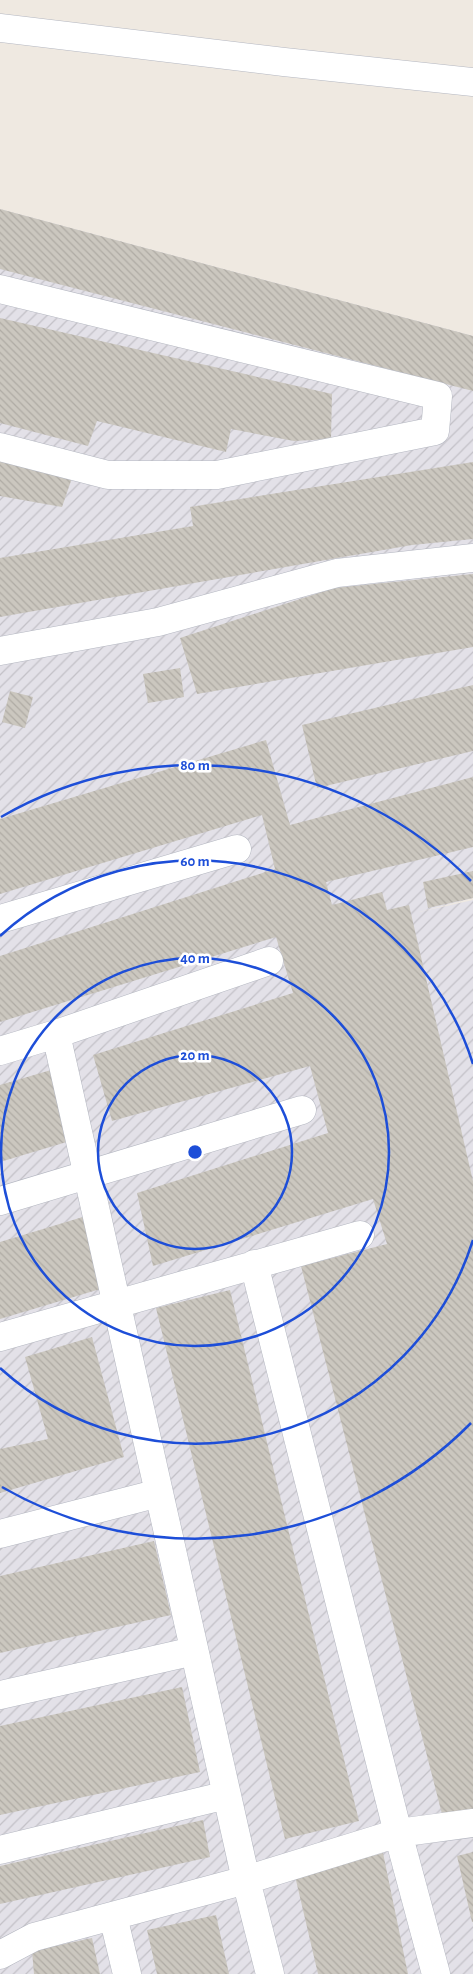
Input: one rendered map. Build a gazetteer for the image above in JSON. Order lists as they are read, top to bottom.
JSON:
{
  "rings": [
    "80 m",
    "60 m",
    "40 m",
    "20 m"
  ]
}
